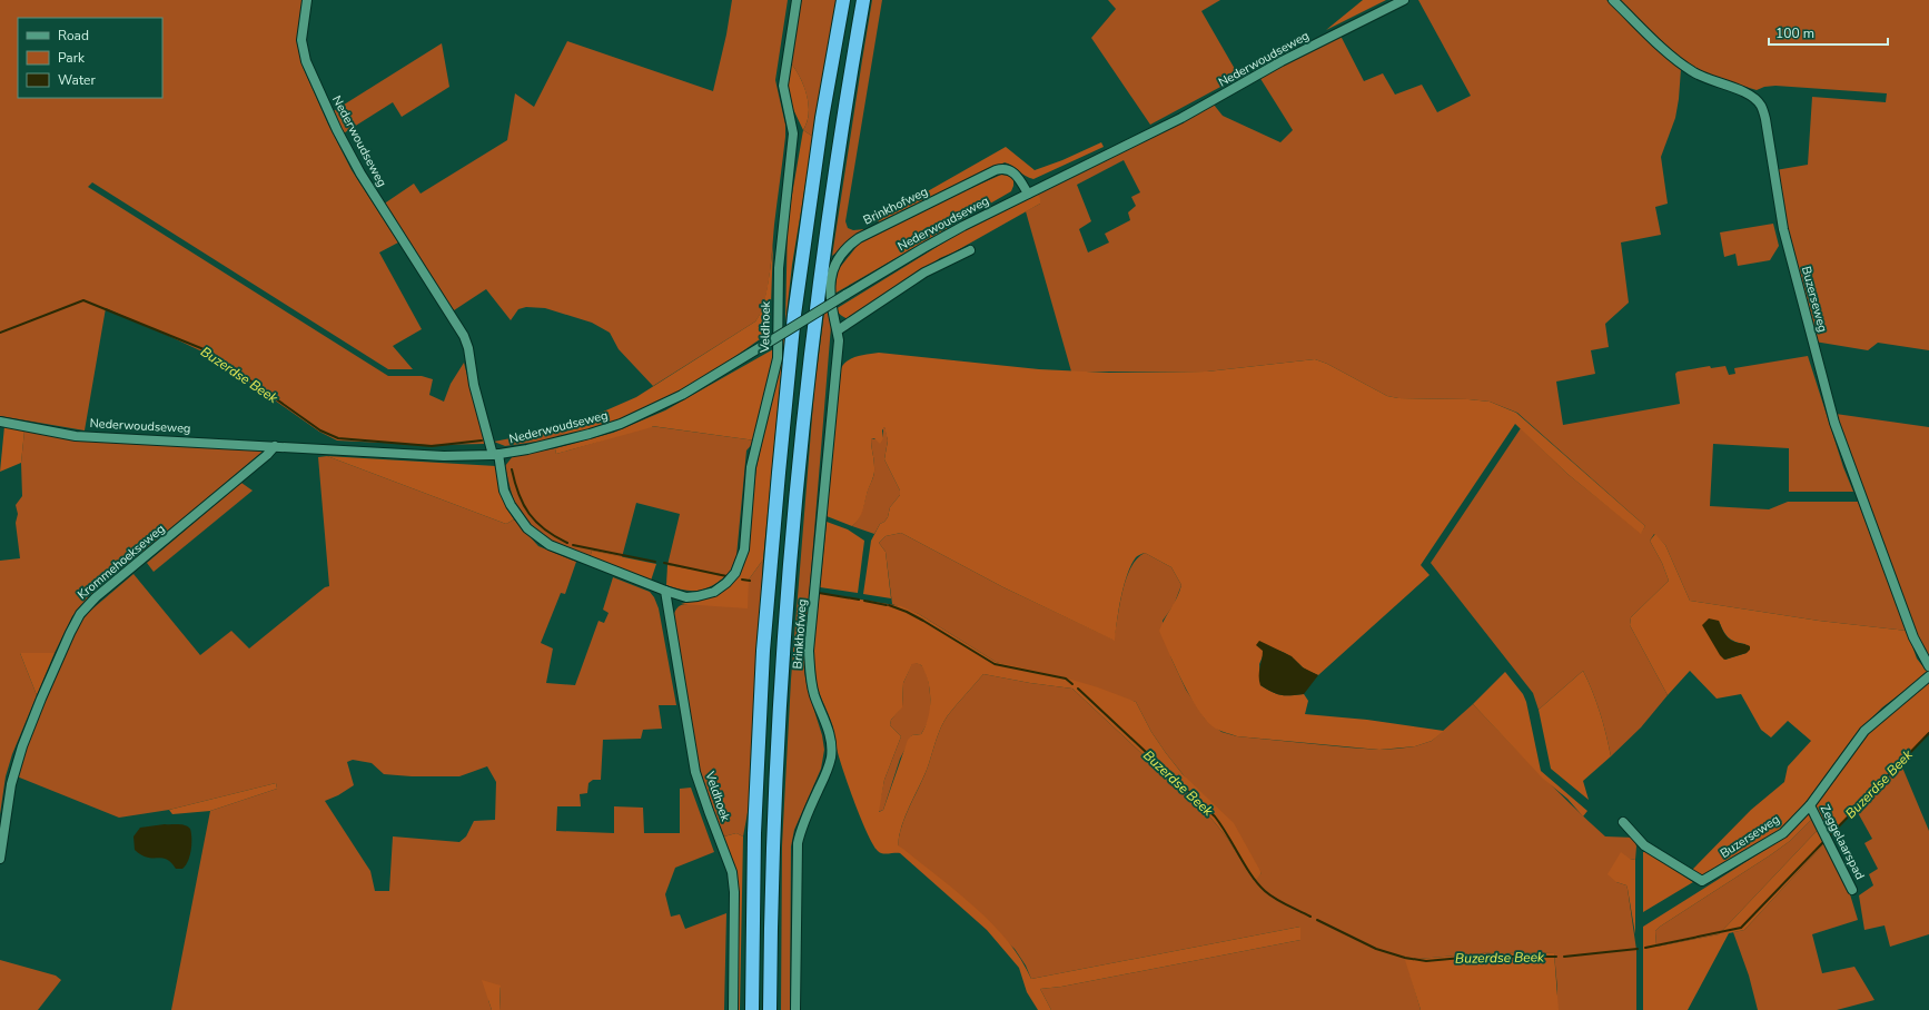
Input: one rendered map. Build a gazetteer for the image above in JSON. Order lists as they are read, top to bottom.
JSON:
{
  "streets": {
    "street": [
      "Nederwoudseweg",
      "Brinkhofweg",
      "Buzerseweg",
      "Veldhoek",
      "Krommehoekseweg",
      "Zeggelaarspad"
    ]
  },
  "crossings": [
    ["Nederwoudseweg", "Brinkhofweg"],
    ["Nederwoudseweg", "Veldhoek"],
    ["Nederwoudseweg", "Krommehoekseweg"],
    ["Buzerseweg", "Zeggelaarspad"]
  ],
  "water": ["Buzerdse Beek"],
  "legend": ["Road", "Park", "Water"],
  "scale_bar": "100 m"
}
